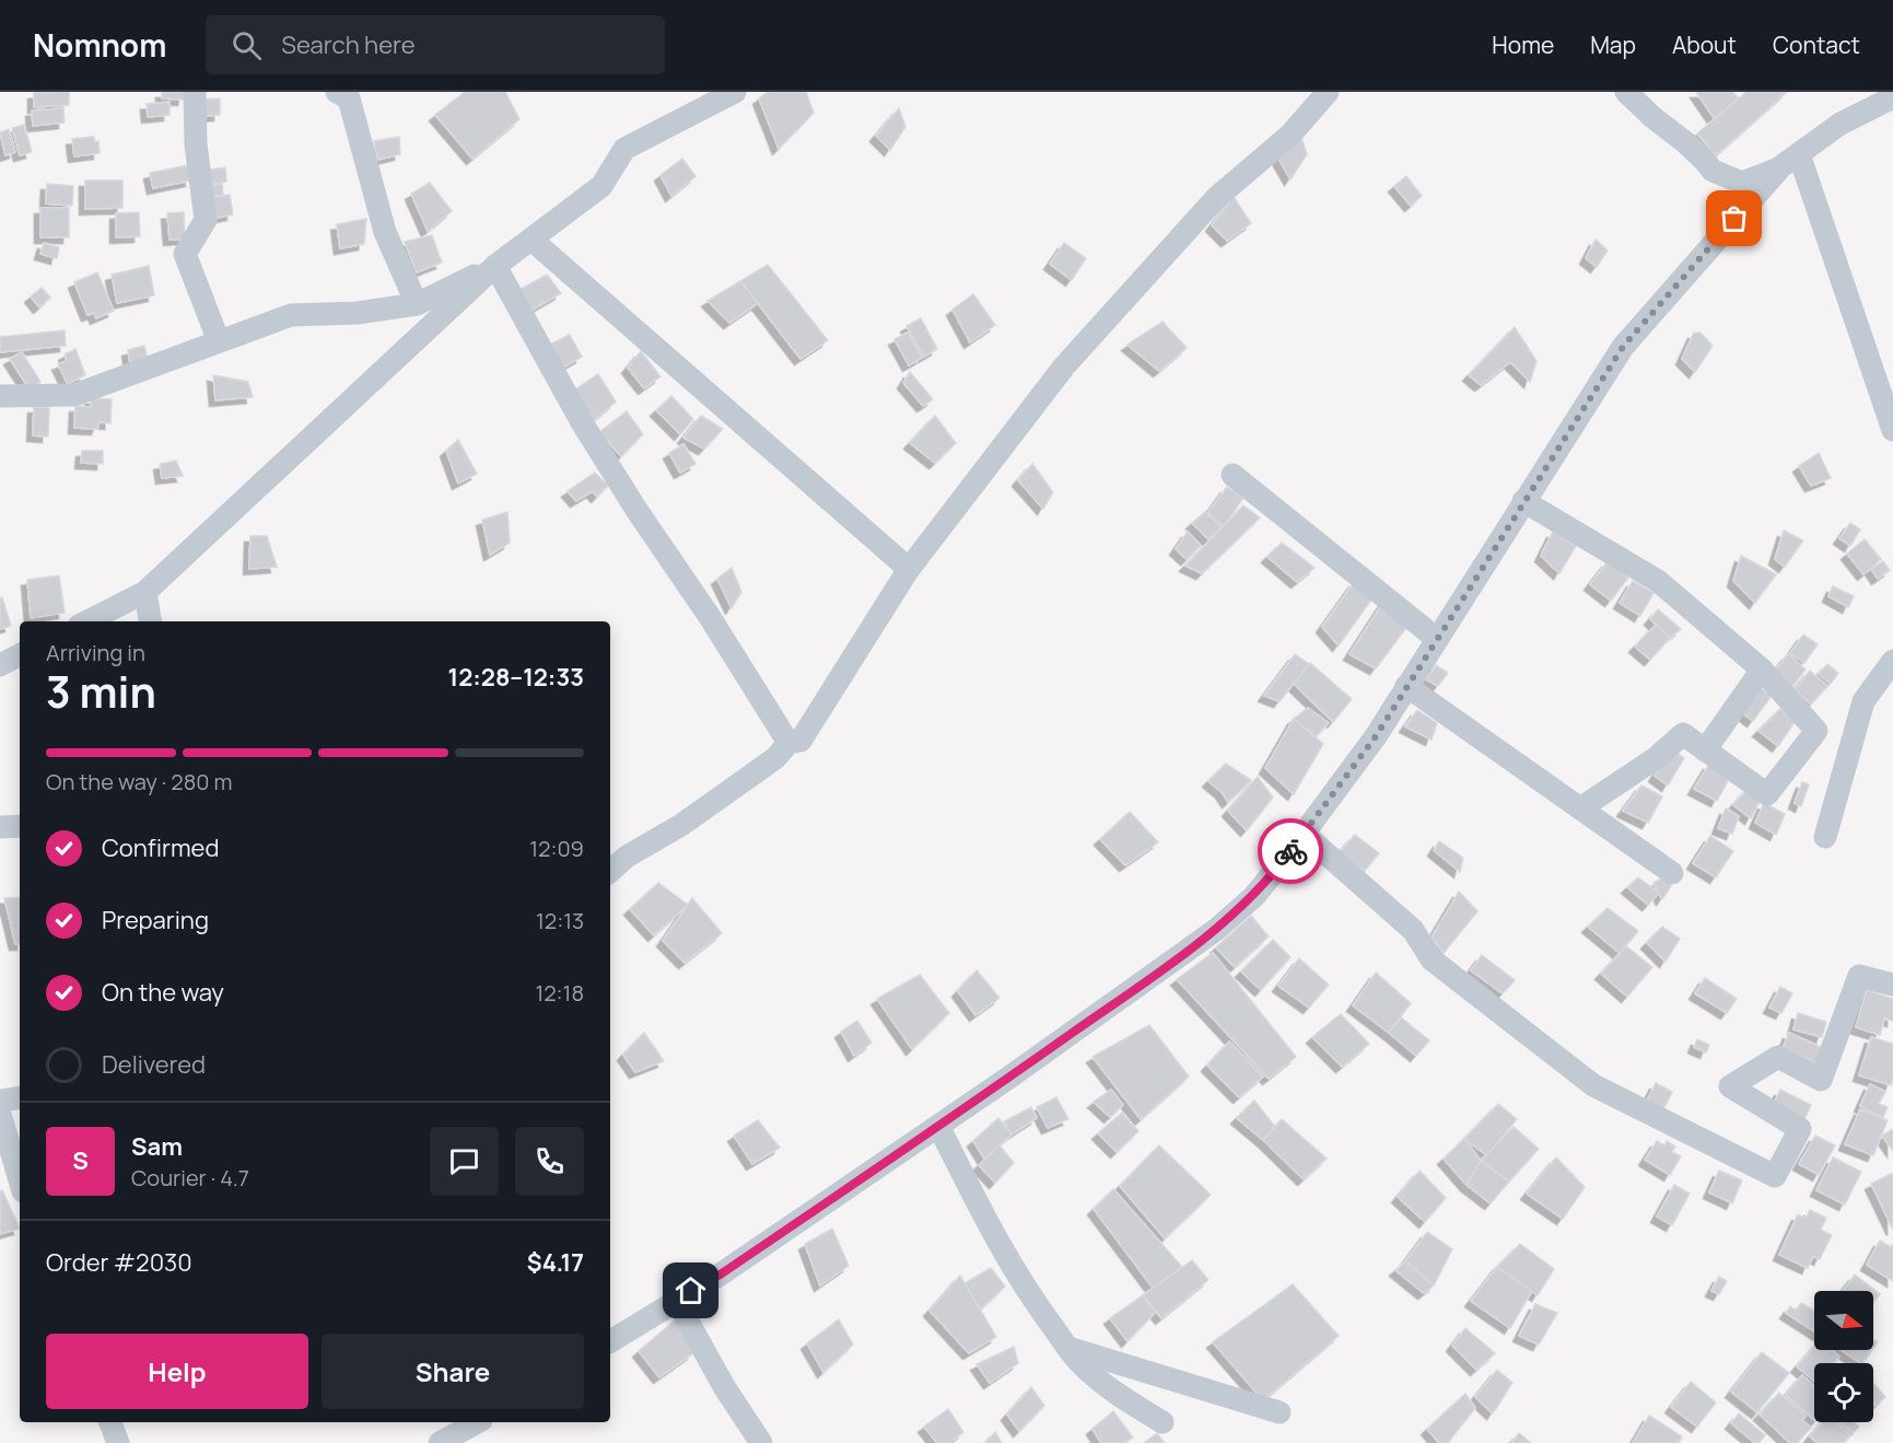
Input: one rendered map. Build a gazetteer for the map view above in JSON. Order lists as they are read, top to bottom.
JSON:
{
  "north": "right",
  "page": {
    "header": "Nomnom",
    "search": "Search here",
    "nav": [
      "Home",
      "Map",
      "About",
      "Contact"
    ],
    "heading": ["3 min", "Arriving in", "12:28–12:33"],
    "panel": [
      "Sam",
      "Courier · 4.7",
      "Order #2030",
      "$4.17"
    ],
    "bar": "On the way · 280 m",
    "list": [
      ["Confirmed", "12:09"],
      ["Preparing", "12:13"],
      ["On the way", "12:18"],
      "Delivered"
    ],
    "round": "S",
    "buttons": ["Help", "Share"]
  }
}
